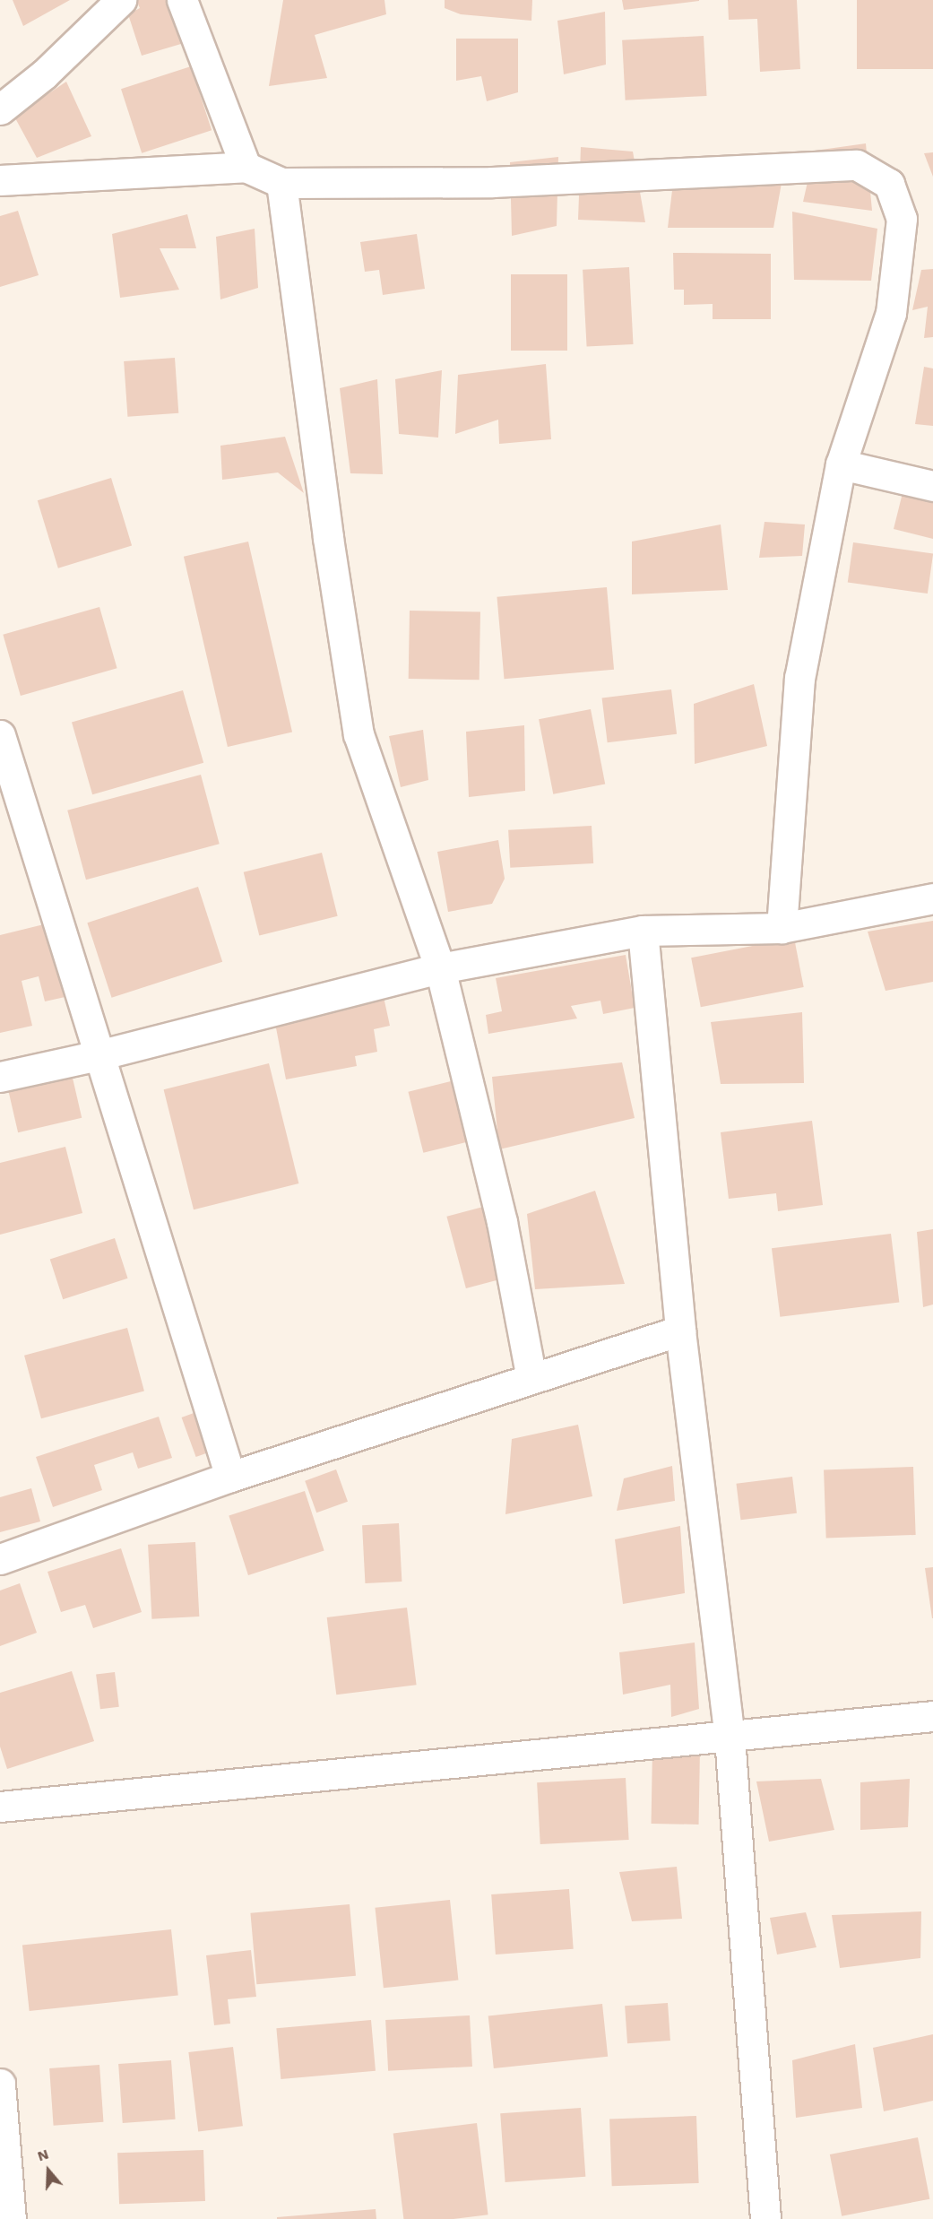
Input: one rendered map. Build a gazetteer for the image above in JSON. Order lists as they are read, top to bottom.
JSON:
{
  "north": "top"
}
